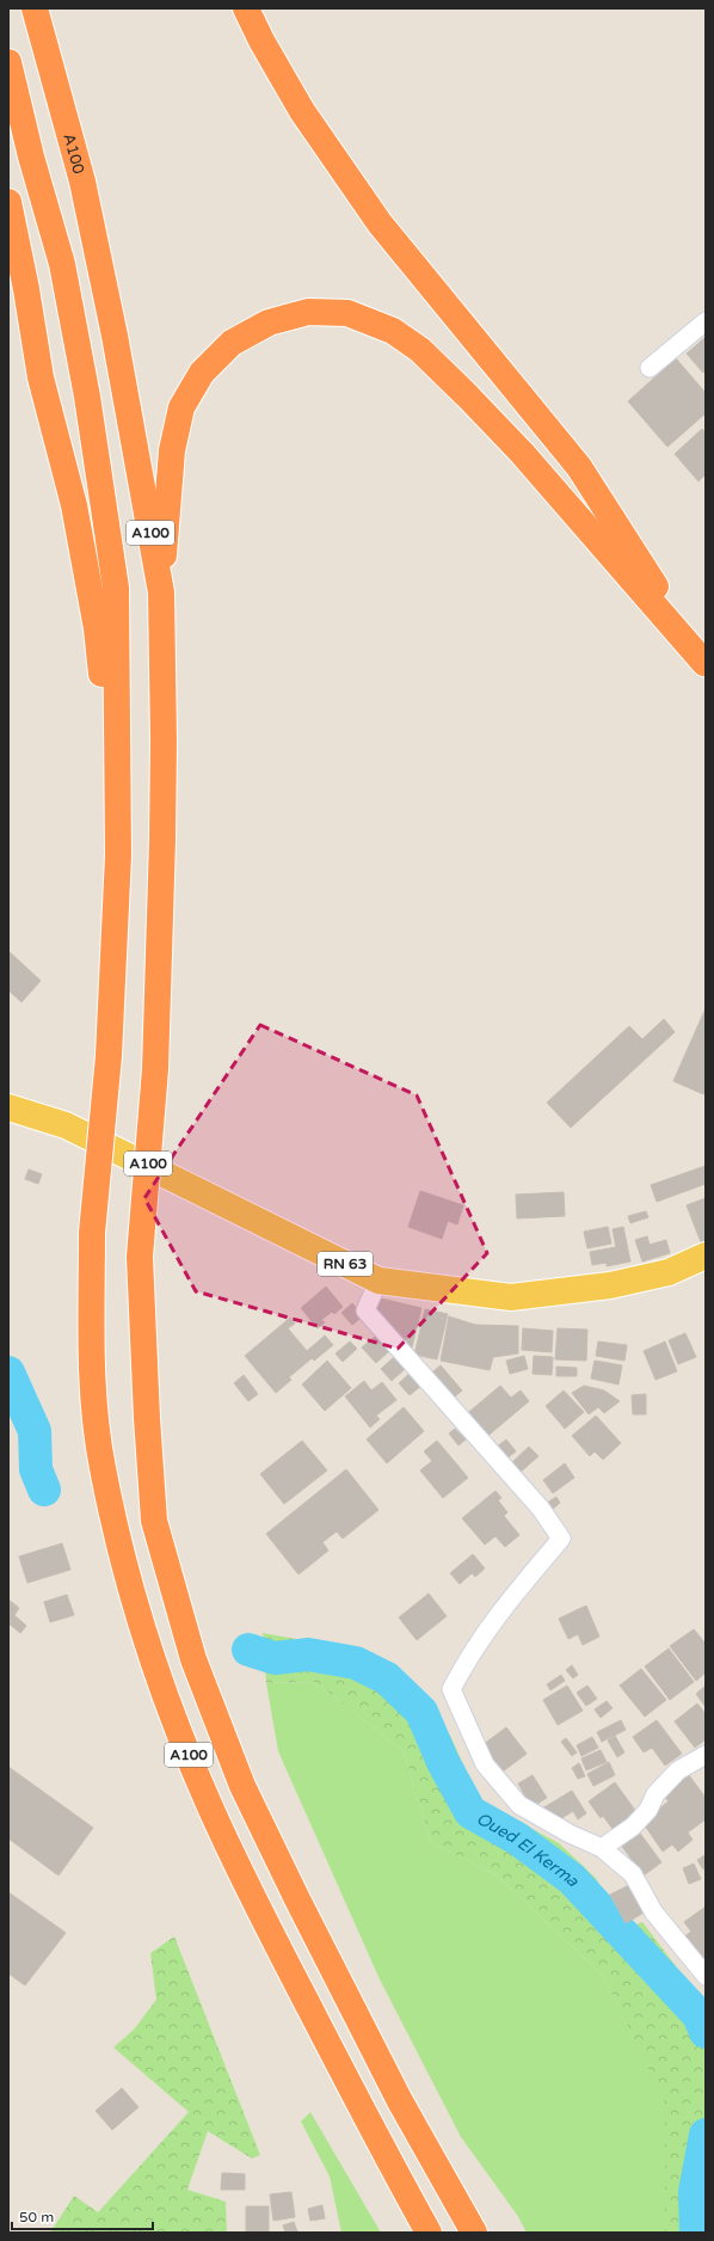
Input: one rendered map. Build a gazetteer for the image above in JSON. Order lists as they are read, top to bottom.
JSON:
{
  "streets": {
    "highway": ["A100"],
    "main road": ["RN 63"]
  },
  "water": ["Oued El Kerma"],
  "scale_bar": "50 m"
}
